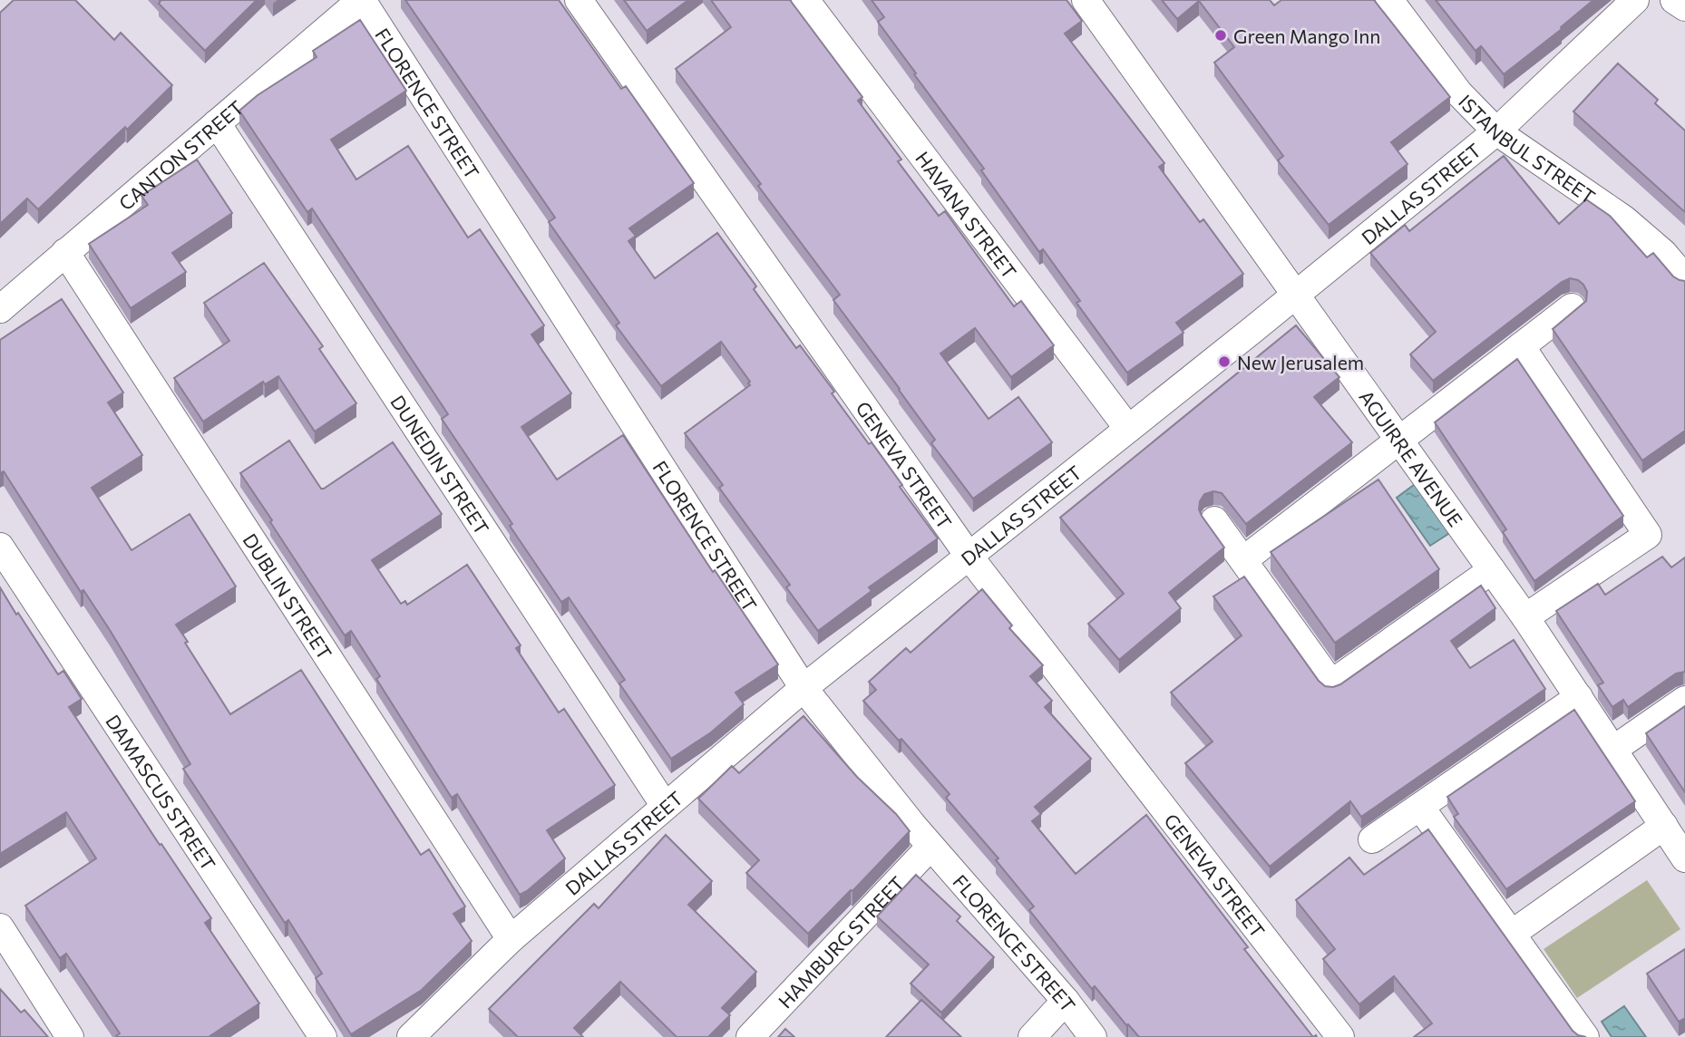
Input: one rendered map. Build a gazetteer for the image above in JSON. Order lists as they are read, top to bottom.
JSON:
{
  "streets": {
    "street": [
      "FLORENCE STREET",
      "ISTANBUL STREET",
      "CANTON STREET",
      "DALLAS STREET",
      "HAVANA STREET",
      "AGUIRRE AVENUE",
      "GENEVA STREET",
      "DUNEDIN STREET",
      "DUBLIN STREET",
      "DAMASCUS STREET",
      "HAMBURG STREET"
    ]
  },
  "crossings": [
    ["FLORENCE STREET", "CANTON STREET"],
    ["FLORENCE STREET", "DALLAS STREET"],
    ["FLORENCE STREET", "HAMBURG STREET"],
    ["ISTANBUL STREET", "DALLAS STREET"],
    ["CANTON STREET", "DUNEDIN STREET"],
    ["CANTON STREET", "DUBLIN STREET"],
    ["DALLAS STREET", "HAVANA STREET"],
    ["DALLAS STREET", "AGUIRRE AVENUE"],
    ["DALLAS STREET", "GENEVA STREET"],
    ["DALLAS STREET", "DUNEDIN STREET"],
    ["DALLAS STREET", "DUBLIN STREET"]
  ],
  "places": ["Green Mango Inn", "New Jerusalem"]
}
